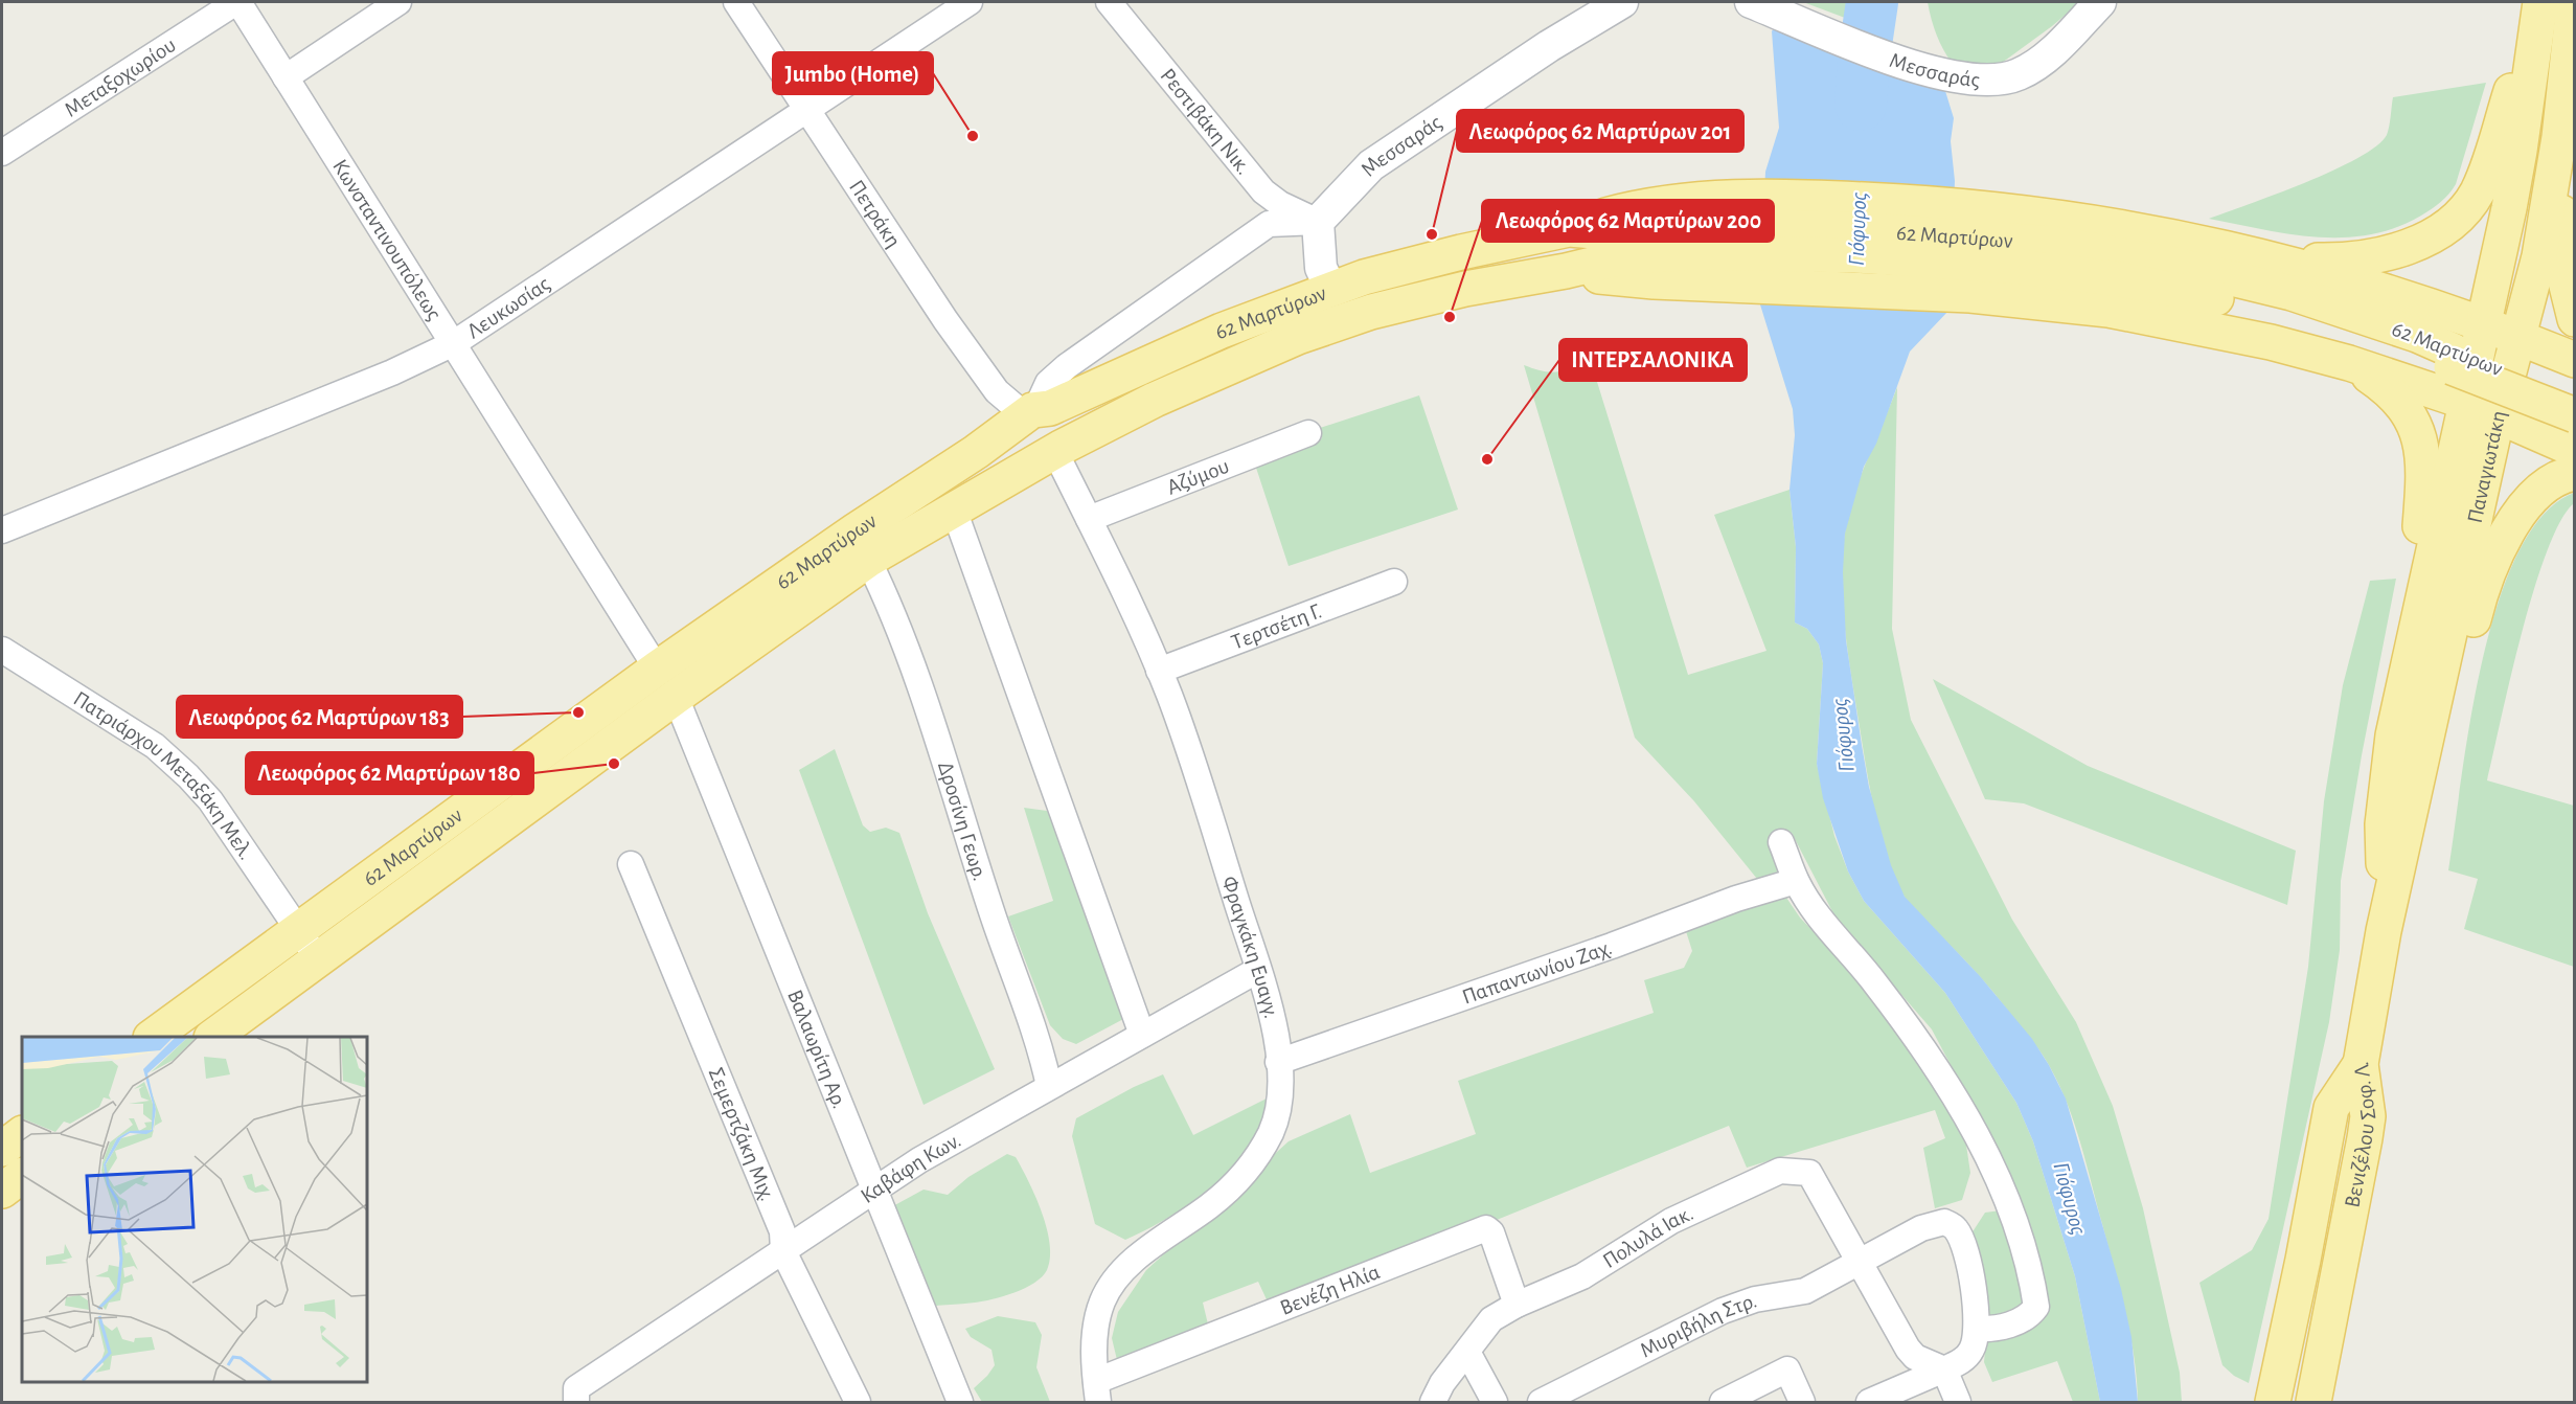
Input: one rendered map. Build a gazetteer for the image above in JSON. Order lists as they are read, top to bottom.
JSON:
{
  "streets": {
    "main road": ["62 Μαρτύρων", "Παναγιωτάκη", "Βενιζέλου Σοφ. Λ."],
    "street": [
      "Μεσσαράς",
      "Μεταξοχωρίου",
      "Ρεστιβάκη Νικ.",
      "Πετράκη",
      "Κωνσταντινουπόλεως",
      "Λευκωσίας",
      "Αζύμου",
      "Τερτσέτη Γ.",
      "Πατριάρχου Μεταξάκη Μελ.",
      "Δροσίνη Γεωρ.",
      "Φραγκάκη Ευαγγ.",
      "Παπαντωνίου Ζαχ.",
      "Βαλαωρίτη Αρ.",
      "Σεμερτζάκη Μιχ.",
      "Καβάφη Κων.",
      "Πολυλά Ιακ.",
      "Βενέζη Ηλία",
      "Μυριβήλη Στρ."
    ]
  },
  "crossings": [
    ["Μεσσαράς", "Ρεστιβάκη Νικ."],
    ["Μεταξοχωρίου", "Κωνσταντινουπόλεως"],
    ["Πετράκη", "62 Μαρτύρων"],
    ["Πετράκη", "Λευκωσίας"],
    ["62 Μαρτύρων", "Κωνσταντινουπόλεως"],
    ["62 Μαρτύρων", "Παναγιωτάκη"],
    ["62 Μαρτύρων", "Πατριάρχου Μεταξάκη Μελ."],
    ["62 Μαρτύρων", "Δροσίνη Γεωρ."],
    ["62 Μαρτύρων", "Φραγκάκη Ευαγγ."],
    ["62 Μαρτύρων", "Βαλαωρίτη Αρ."],
    ["Κωνσταντινουπόλεως", "Λευκωσίας"],
    ["Παναγιωτάκη", "Βενιζέλου Σοφ. Λ."],
    ["Αζύμου", "Φραγκάκη Ευαγγ."],
    ["Τερτσέτη Γ.", "Φραγκάκη Ευαγγ."],
    ["Δροσίνη Γεωρ.", "Καβάφη Κων."],
    ["Φραγκάκη Ευαγγ.", "Παπαντωνίου Ζαχ."],
    ["Φραγκάκη Ευαγγ.", "Καβάφη Κων."],
    ["Φραγκάκη Ευαγγ.", "Βενέζη Ηλία"],
    ["Βαλαωρίτη Αρ.", "Καβάφη Κων."],
    ["Σεμερτζάκη Μιχ.", "Καβάφη Κων."],
    ["Πολυλά Ιακ.", "Βενέζη Ηλία"],
    ["Πολυλά Ιακ.", "Μυριβήλη Στρ."]
  ],
  "water": ["Γιόφυρος"],
  "places": [
    "Jumbo (Home)",
    "Λεωφόρος 62 Μαρτύρων 201",
    "Λεωφόρος 62 Μαρτύρων 200",
    "ΙΝΤΕΡΣΑΛΟΝΙΚΑ",
    "Λεωφόρος 62 Μαρτύρων 183",
    "Λεωφόρος 62 Μαρτύρων 180"
  ]
}
